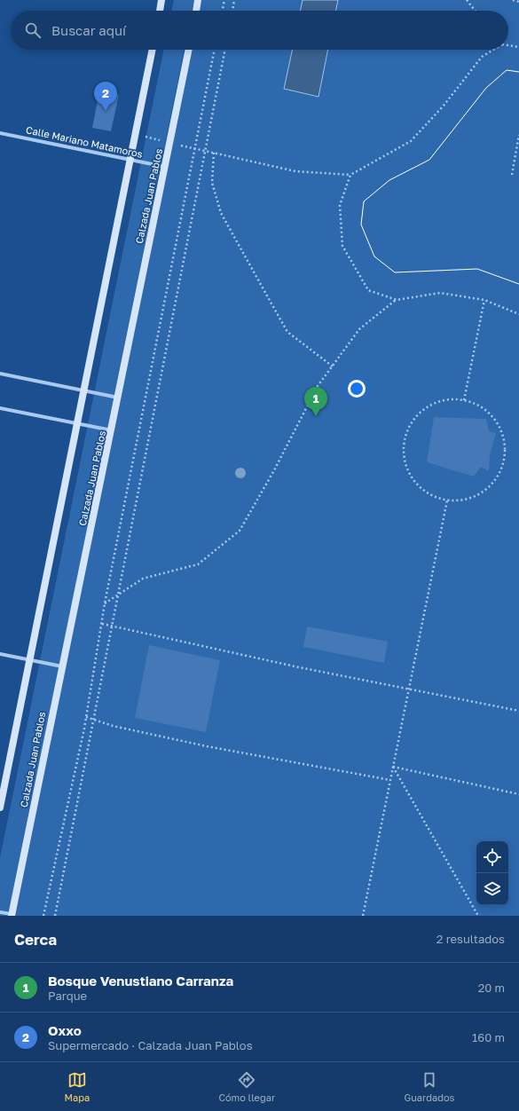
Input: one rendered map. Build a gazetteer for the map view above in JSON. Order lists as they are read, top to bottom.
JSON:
{
  "streets": {
    "street": ["Calle Mariano Matamoros", "Calzada Juan Pablos"]
  },
  "crossings": [
    ["Calle Mariano Matamoros", "Calzada Juan Pablos"]
  ],
  "page": {
    "search": "Buscar aquí",
    "pins": ["2", "1"],
    "heading": ["Cerca", "2 resultados"],
    "list": [
      {
        "mark": "1",
        "name": "Bosque Venustiano Carranza",
        "note": "Parque",
        "value": "20 m"
      },
      {
        "mark": "2",
        "name": "Oxxo",
        "note": "Supermercado · Calzada Juan Pablos",
        "value": "160 m"
      }
    ],
    "nav": ["Mapa", "Cómo llegar", "Guardados"]
  }
}
